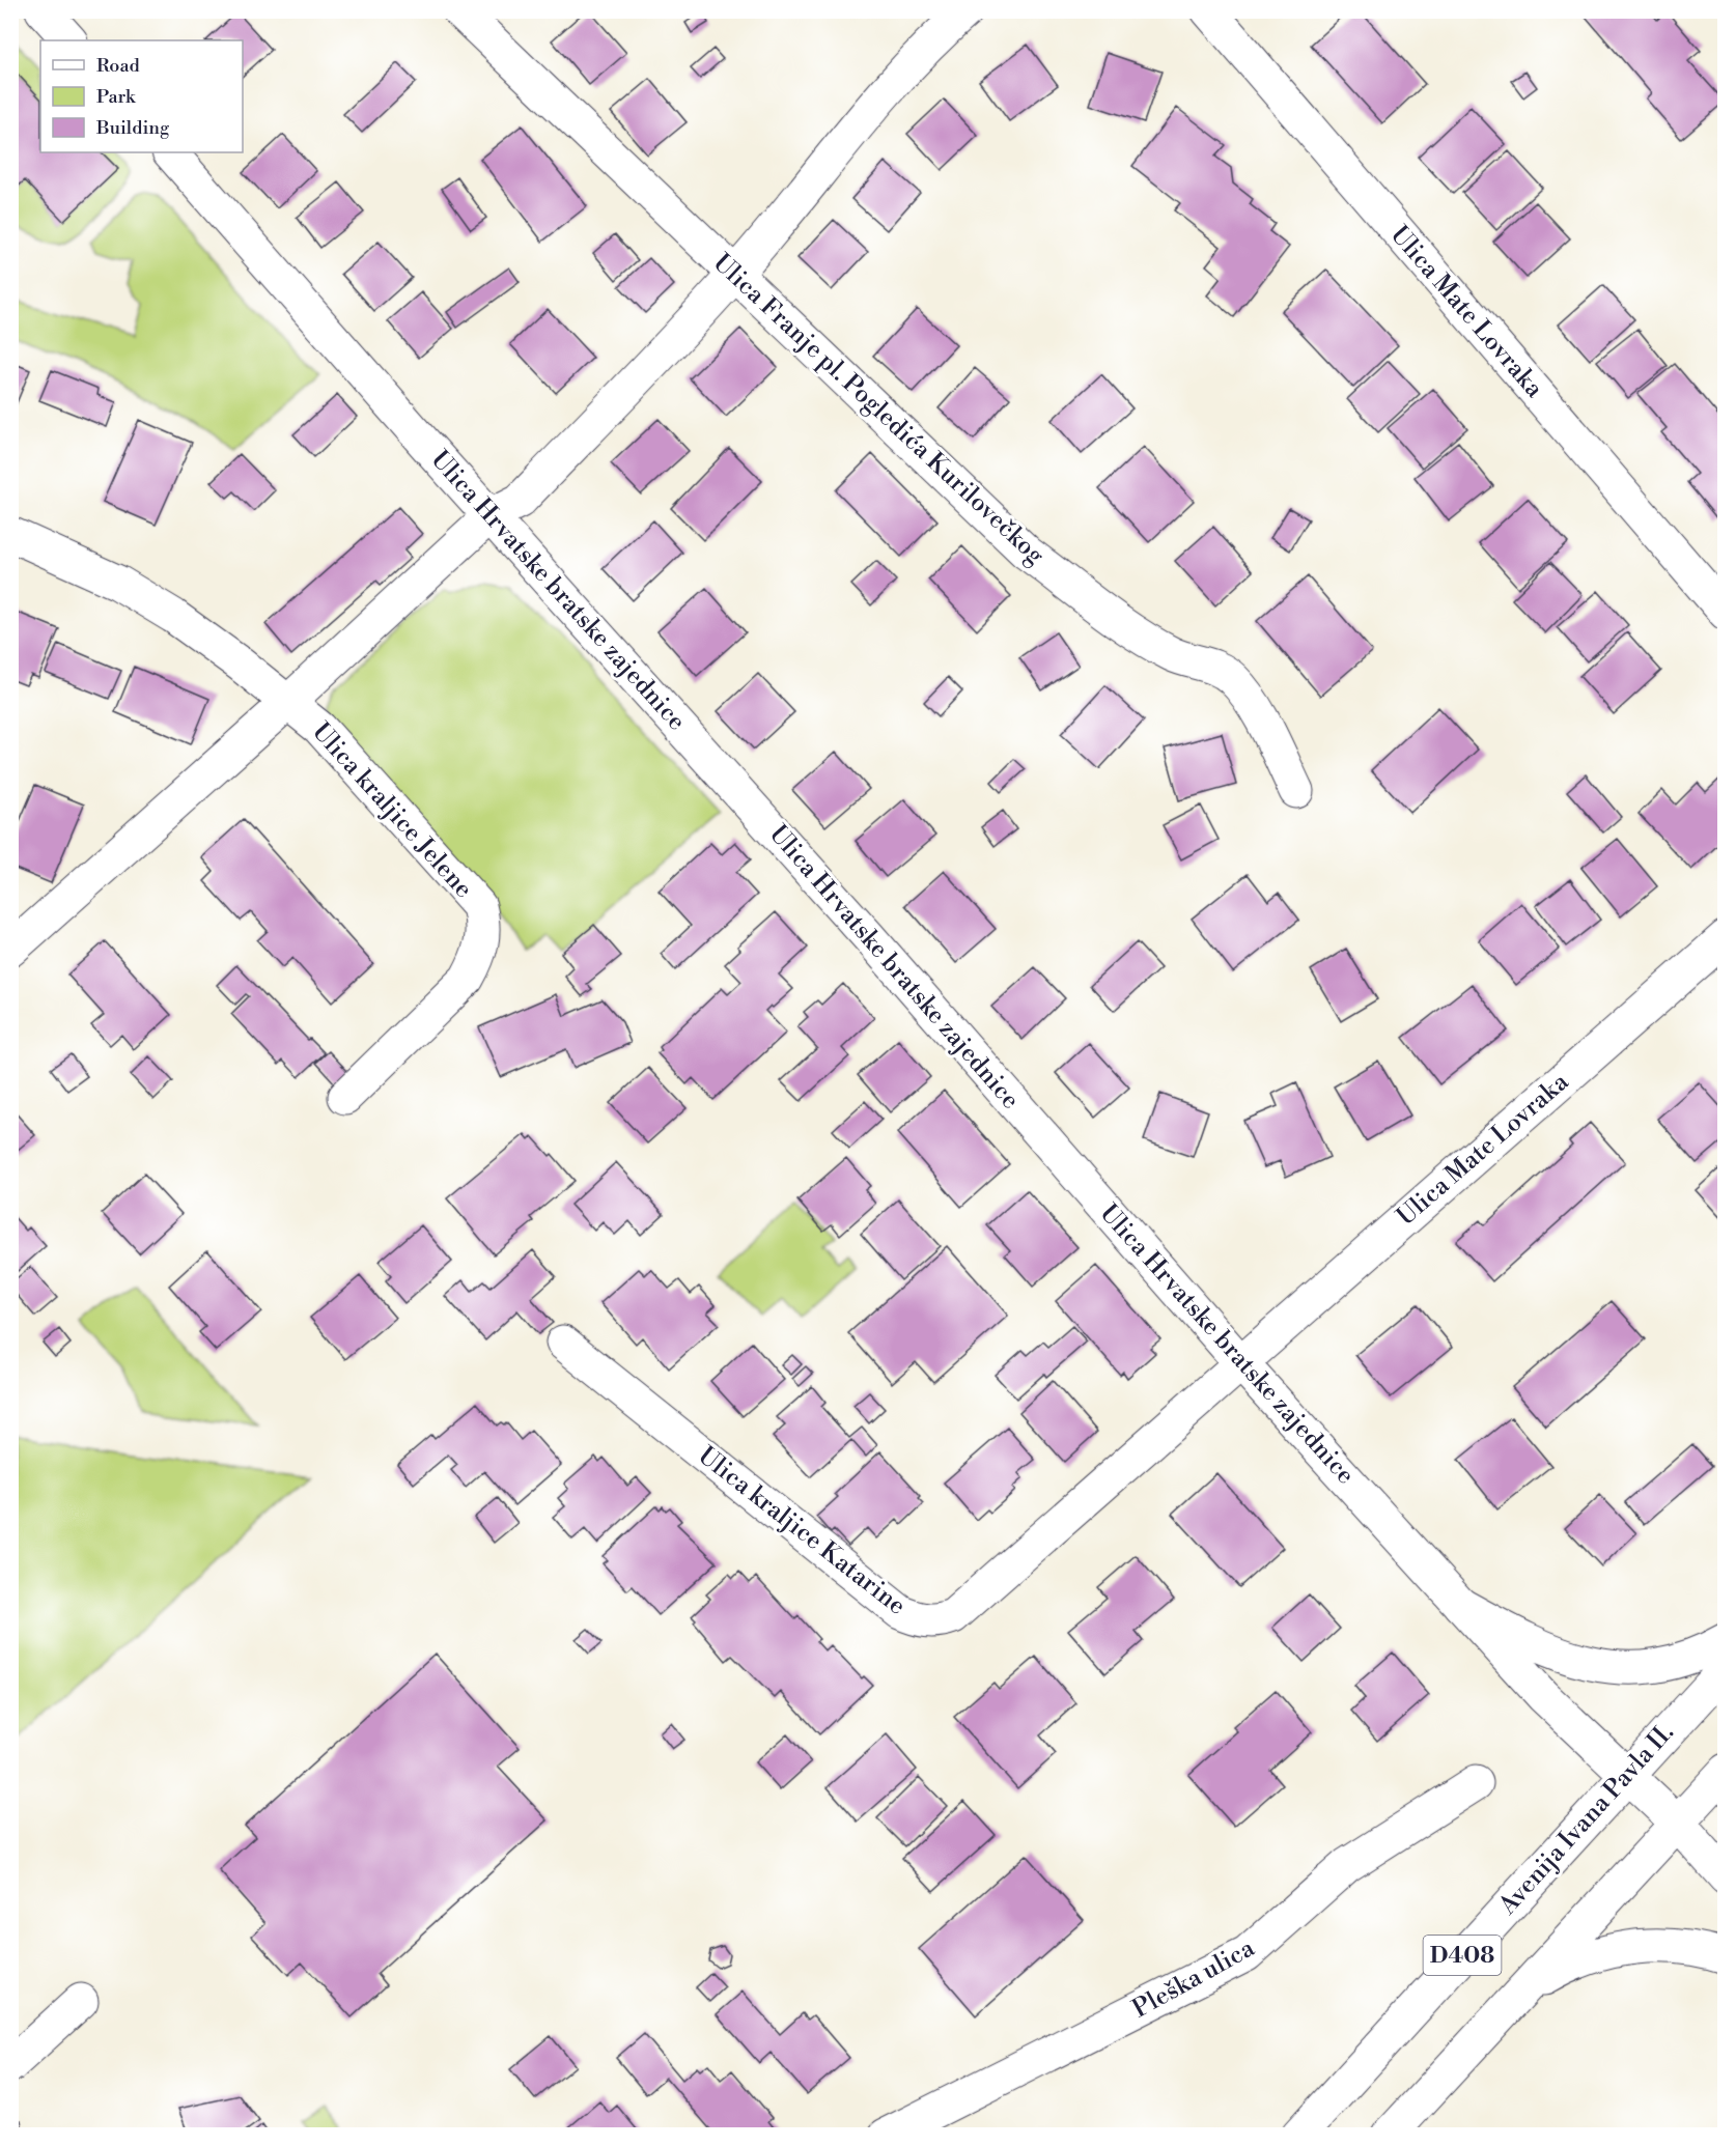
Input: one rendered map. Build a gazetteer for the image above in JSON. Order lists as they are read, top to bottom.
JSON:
{
  "streets": {
    "street": [
      "Ulica Mate Lovraka",
      "Ulica Franje pl. Pogledića Kurilovečkog",
      "Ulica Hrvatske bratske zajednice",
      "Ulica kraljice Jelene",
      "Ulica kraljice Katarine",
      "Avenija Ivana Pavla II.",
      "D408",
      "Pleška ulica"
    ]
  },
  "crossings": [
    ["Ulica Mate Lovraka", "Ulica Hrvatske bratske zajednice"],
    ["Ulica Mate Lovraka", "Ulica kraljice Katarine"],
    ["Ulica Franje pl. Pogledića Kurilovečkog", "Ulica kraljice Jelene"],
    ["Ulica Hrvatske bratske zajednice", "Ulica kraljice Jelene"],
    ["Ulica Hrvatske bratske zajednice", "Ulica kraljice Katarine"],
    ["Ulica Hrvatske bratske zajednice", "Avenija Ivana Pavla II."],
    ["Ulica Hrvatske bratske zajednice", "D408"]
  ],
  "legend": ["Road", "Park", "Building"]
}
